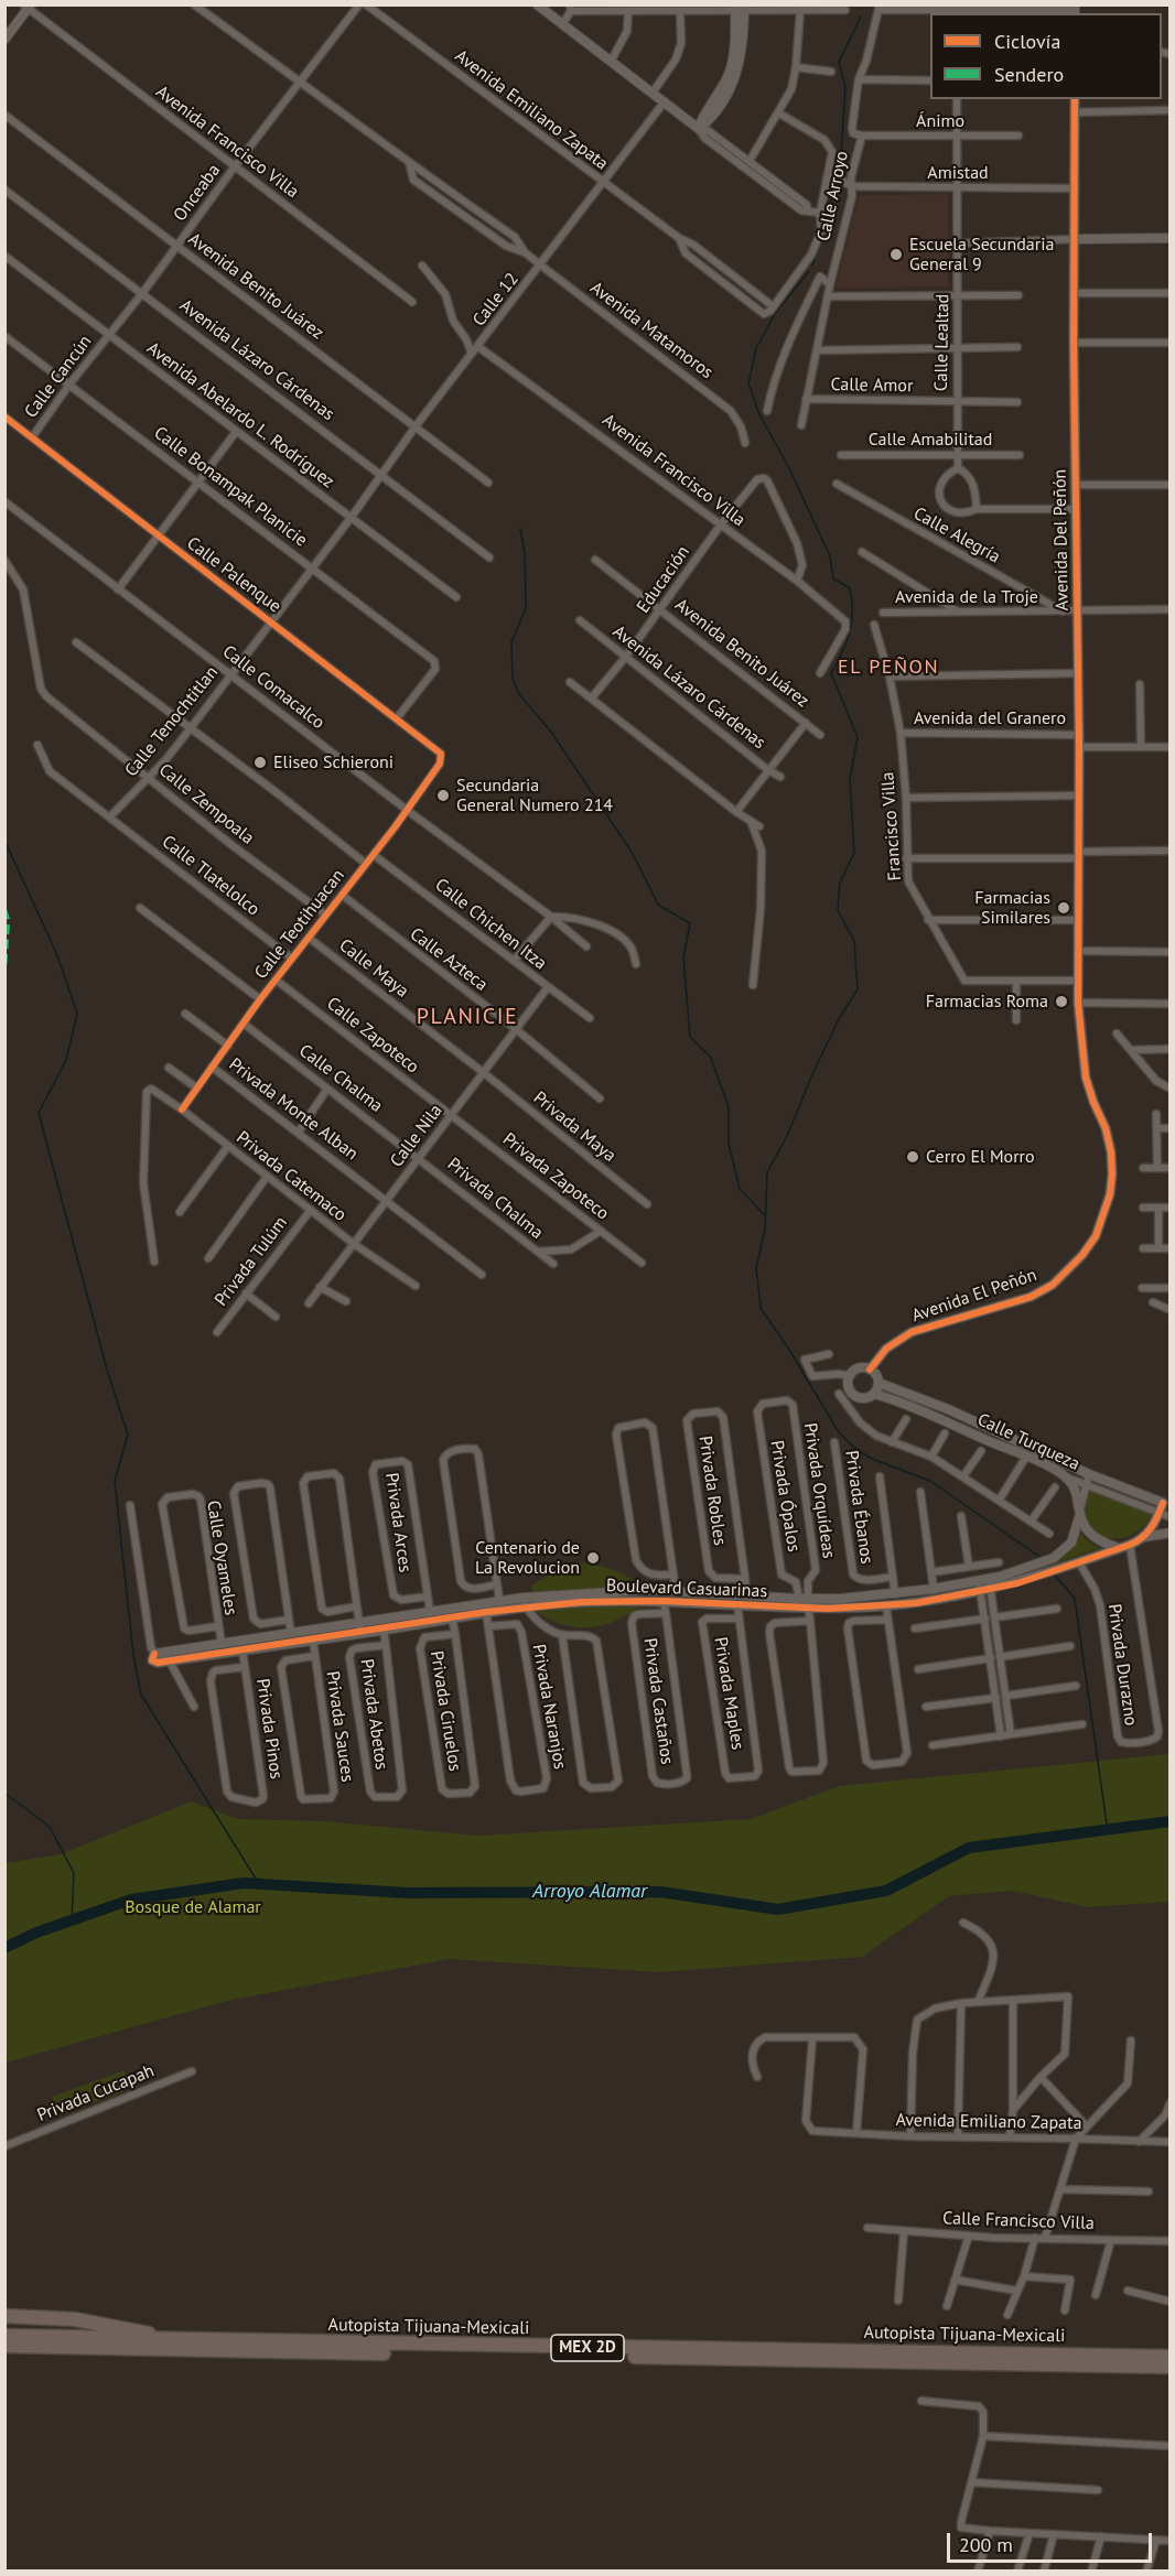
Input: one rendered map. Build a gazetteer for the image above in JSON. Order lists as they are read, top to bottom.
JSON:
{
  "streets": {
    "highway": ["Autopista Tijuana-Mexicali", "MEX 2D"],
    "street": [
      "Avenida Emiliano Zapata",
      "Ánimo",
      "Avenida Francisco Villa",
      "Amistad",
      "Onceaba",
      "Calle Arroyo",
      "Avenida Benito Juárez",
      "Calle 12",
      "Avenida Matamoros",
      "Calle Lealtad",
      "Avenida Lázaro Cárdenas",
      "Calle Cancún",
      "Calle Amor",
      "Avenida Abelardo L. Rodríguez",
      "Calle Amabilitad",
      "Calle Bonampak Planicie",
      "Calle Alegría",
      "Avenida Del Peñón",
      "Calle Palenque",
      "Educación",
      "Avenida de la Troje",
      "Calle Comacalco",
      "Avenida del Granero",
      "Calle Tenochtitlan",
      "Calle Zempoala",
      "Francisco Villa",
      "Calle Tlatelolco",
      "Calle Teotihuacan",
      "Calle Chichen Itza",
      "Calle Azteca",
      "Calle Maya",
      "Calle Zapoteco",
      "Calle Chalma",
      "Privada Monte Alban",
      "Privada Maya",
      "Calle Nila",
      "Privada Catemaco",
      "Privada Zapoteco",
      "Privada Chalma",
      "Privada Tulúm",
      "Avenida El Peñón",
      "Calle Turqueza",
      "Privada Robles",
      "Privada Orquídeas",
      "Privada Ópalos",
      "Privada Ébanos",
      "Privada Arces",
      "Calle Oyameles",
      "Boulevard Casuarinas",
      "Privada Durazno",
      "Privada Maples",
      "Privada Castaños",
      "Privada Naranjos",
      "Privada Ciruelos",
      "Privada Abetos",
      "Privada Sauces",
      "Privada Pinos",
      "Privada Cucapah",
      "Calle Francisco Villa"
    ]
  },
  "crossings": [
    ["Avenida Emiliano Zapata", "Calle 12"],
    ["Ánimo", "Calle Arroyo"],
    ["Ánimo", "Calle Lealtad"],
    ["Avenida Francisco Villa", "Onceaba"],
    ["Avenida Francisco Villa", "Calle 12"],
    ["Avenida Francisco Villa", "Educación"],
    ["Amistad", "Calle Arroyo"],
    ["Amistad", "Calle Lealtad"],
    ["Amistad", "Avenida Del Peñón"],
    ["Onceaba", "Avenida Benito Juárez"],
    ["Onceaba", "Avenida Matamoros"],
    ["Onceaba", "Avenida Lázaro Cárdenas"],
    ["Onceaba", "Calle Cancún"],
    ["Onceaba", "Avenida Abelardo L. Rodríguez"],
    ["Calle Arroyo", "Calle Amor"],
    ["Avenida Benito Juárez", "Calle 12"],
    ["Avenida Benito Juárez", "Educación"],
    ["Calle 12", "Avenida Matamoros"],
    ["Calle 12", "Avenida Lázaro Cárdenas"],
    ["Calle 12", "Avenida Abelardo L. Rodríguez"],
    ["Calle 12", "Calle Tenochtitlan"],
    ["Calle Lealtad", "Calle Amor"],
    ["Calle Lealtad", "Calle Amabilitad"],
    ["Calle Lealtad", "Calle Alegría"],
    ["Avenida Lázaro Cárdenas", "Educación"],
    ["Calle Cancún", "Avenida Abelardo L. Rodríguez"],
    ["Calle Cancún", "Calle Bonampak Planicie"],
    ["Calle Cancún", "Calle Palenque"],
    ["Avenida Abelardo L. Rodríguez", "Calle Tenochtitlan"],
    ["Calle Bonampak Planicie", "Calle Palenque"],
    ["Calle Bonampak Planicie", "Calle Tenochtitlan"],
    ["Calle Alegría", "Avenida Del Peñón"],
    ["Calle Alegría", "Avenida de la Troje"],
    ["Avenida Del Peñón", "Avenida de la Troje"],
    ["Avenida Del Peñón", "Avenida del Granero"],
    ["Avenida Del Peñón", "Francisco Villa"],
    ["Avenida Del Peñón", "Avenida El Peñón"],
    ["Calle Palenque", "Calle Tenochtitlan"],
    ["Calle Palenque", "Calle Teotihuacan"],
    ["Calle Comacalco", "Calle Tenochtitlan"],
    ["Calle Comacalco", "Calle Teotihuacan"],
    ["Avenida del Granero", "Francisco Villa"],
    ["Calle Tenochtitlan", "Calle Zempoala"],
    ["Calle Tenochtitlan", "Calle Tlatelolco"],
    ["Calle Zempoala", "Calle Teotihuacan"],
    ["Francisco Villa", "Avenida El Peñón"],
    ["Calle Tlatelolco", "Calle Teotihuacan"],
    ["Calle Teotihuacan", "Calle Chichen Itza"],
    ["Calle Teotihuacan", "Calle Azteca"],
    ["Calle Teotihuacan", "Calle Maya"],
    ["Calle Teotihuacan", "Calle Zapoteco"],
    ["Calle Teotihuacan", "Calle Chalma"],
    ["Calle Teotihuacan", "Privada Monte Alban"],
    ["Calle Teotihuacan", "Privada Catemaco"],
    ["Calle Chichen Itza", "Calle Nila"],
    ["Calle Azteca", "Calle Nila"],
    ["Calle Maya", "Privada Maya"],
    ["Calle Maya", "Calle Nila"],
    ["Calle Zapoteco", "Calle Nila"],
    ["Calle Zapoteco", "Privada Zapoteco"],
    ["Calle Chalma", "Calle Nila"],
    ["Calle Chalma", "Privada Chalma"],
    ["Privada Monte Alban", "Calle Nila"],
    ["Privada Maya", "Calle Nila"],
    ["Calle Nila", "Privada Catemaco"],
    ["Calle Nila", "Privada Zapoteco"],
    ["Calle Nila", "Privada Chalma"],
    ["Privada Catemaco", "Privada Tulúm"],
    ["Avenida El Peñón", "Calle Turqueza"],
    ["Calle Turqueza", "Boulevard Casuarinas"],
    ["Privada Robles", "Boulevard Casuarinas"],
    ["Privada Orquídeas", "Privada Ópalos"],
    ["Privada Orquídeas", "Boulevard Casuarinas"],
    ["Privada Ópalos", "Boulevard Casuarinas"],
    ["Privada Ébanos", "Boulevard Casuarinas"],
    ["Privada Arces", "Boulevard Casuarinas"],
    ["Calle Oyameles", "Boulevard Casuarinas"],
    ["Boulevard Casuarinas", "Privada Durazno"],
    ["Boulevard Casuarinas", "Privada Maples"],
    ["Boulevard Casuarinas", "Privada Castaños"],
    ["Boulevard Casuarinas", "Privada Naranjos"],
    ["Boulevard Casuarinas", "Privada Ciruelos"],
    ["Boulevard Casuarinas", "Privada Abetos"],
    ["Boulevard Casuarinas", "Privada Sauces"],
    ["Boulevard Casuarinas", "Privada Pinos"]
  ],
  "districts": ["EL PEÑON", "PLANICIE"],
  "water": ["Arroyo Alamar"],
  "parks": ["Bosque de Alamar"],
  "places": [
    "Escuela Secundaria General 9",
    "Eliseo Schieroni",
    "Secundaria General Numero 214",
    "Farmacias Similares",
    "Farmacias Roma",
    "Cerro El Morro",
    "Centenario de La Revolucion"
  ],
  "legend": ["Ciclovía", "Sendero"],
  "scale_bar": "200 m"
}
